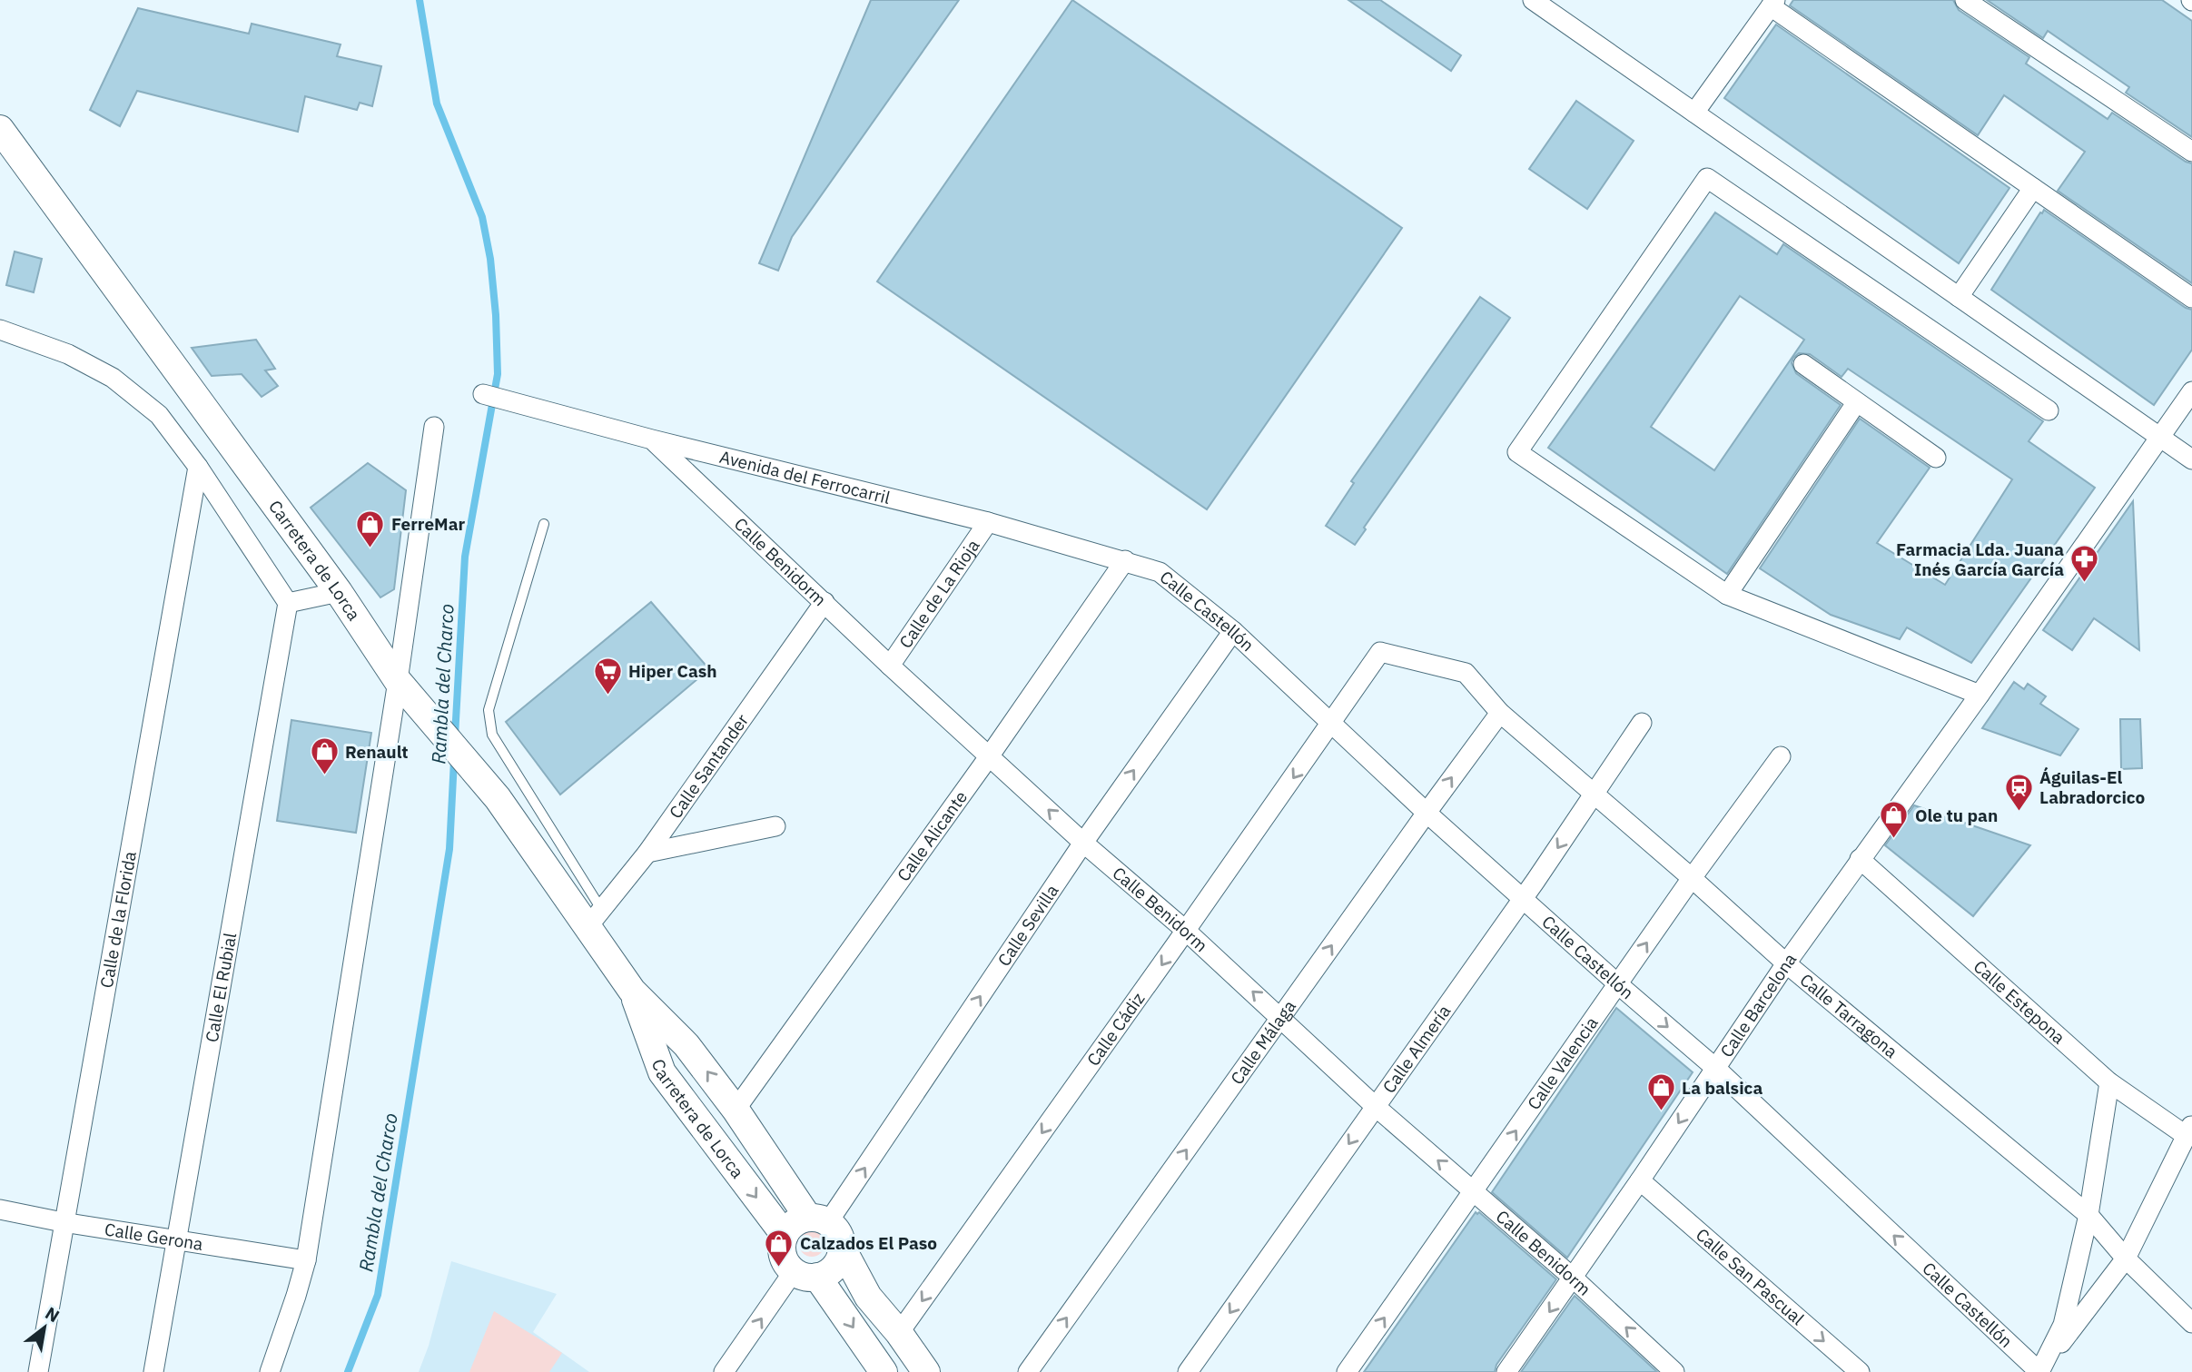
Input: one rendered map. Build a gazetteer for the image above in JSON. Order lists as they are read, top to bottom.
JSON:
{
  "streets": {
    "main road": ["Carretera de Lorca"],
    "street": [
      "Avenida del Ferrocarril",
      "Calle Benidorm",
      "Calle de La Rioja",
      "Calle Castellón",
      "Calle Santander",
      "Calle Alicante",
      "Calle de la Florida",
      "Calle Sevilla",
      "Calle El Rubial",
      "Calle Estepona",
      "Calle Barcelona",
      "Calle Tarragona",
      "Calle Cádiz",
      "Calle Málaga",
      "Calle Almería",
      "Calle Valencia",
      "Calle Gerona",
      "Calle San Pascual"
    ]
  },
  "crossings": [
    ["Avenida del Ferrocarril", "Calle Benidorm"],
    ["Avenida del Ferrocarril", "Calle de La Rioja"],
    ["Avenida del Ferrocarril", "Calle Castellón"],
    ["Avenida del Ferrocarril", "Calle Alicante"],
    ["Carretera de Lorca", "Calle Santander"],
    ["Carretera de Lorca", "Calle Alicante"],
    ["Carretera de Lorca", "Calle Sevilla"],
    ["Calle Benidorm", "Calle de La Rioja"],
    ["Calle Benidorm", "Calle Santander"],
    ["Calle Benidorm", "Calle Alicante"],
    ["Calle Benidorm", "Calle Sevilla"],
    ["Calle Benidorm", "Calle Barcelona"],
    ["Calle Benidorm", "Calle Cádiz"],
    ["Calle Benidorm", "Calle Málaga"],
    ["Calle Benidorm", "Calle Almería"],
    ["Calle Benidorm", "Calle Valencia"],
    ["Calle Castellón", "Calle Alicante"],
    ["Calle Castellón", "Calle Sevilla"],
    ["Calle Castellón", "Calle Barcelona"],
    ["Calle Castellón", "Calle Tarragona"],
    ["Calle Castellón", "Calle Cádiz"],
    ["Calle Castellón", "Calle Málaga"],
    ["Calle Castellón", "Calle Almería"],
    ["Calle Castellón", "Calle Valencia"],
    ["Calle de la Florida", "Calle Gerona"],
    ["Calle El Rubial", "Calle Gerona"],
    ["Calle Estepona", "Calle Barcelona"],
    ["Calle Barcelona", "Calle Tarragona"],
    ["Calle Barcelona", "Calle San Pascual"],
    ["Calle Tarragona", "Calle Cádiz"],
    ["Calle Tarragona", "Calle Málaga"],
    ["Calle Tarragona", "Calle Almería"],
    ["Calle Tarragona", "Calle Valencia"]
  ],
  "one_way": [
    "Calle Benidorm",
    "Calle Sevilla",
    "Calle Cádiz",
    "Calle Málaga",
    "Calle Almería",
    "Calle Valencia",
    "Calle San Pascual"
  ],
  "water": ["Rambla del Charco"],
  "places": {
    "shop": [
      "FerreMar",
      "Renault",
      "Ole tu pan",
      "La balsica",
      "Calzados El Paso"
    ],
    "pharmacy": ["Farmacia Lda. Juana Inés García García"],
    "supermarket": ["Hiper Cash"],
    "station": ["Águilas-El Labradorcico"]
  },
  "north": "top right"
}
